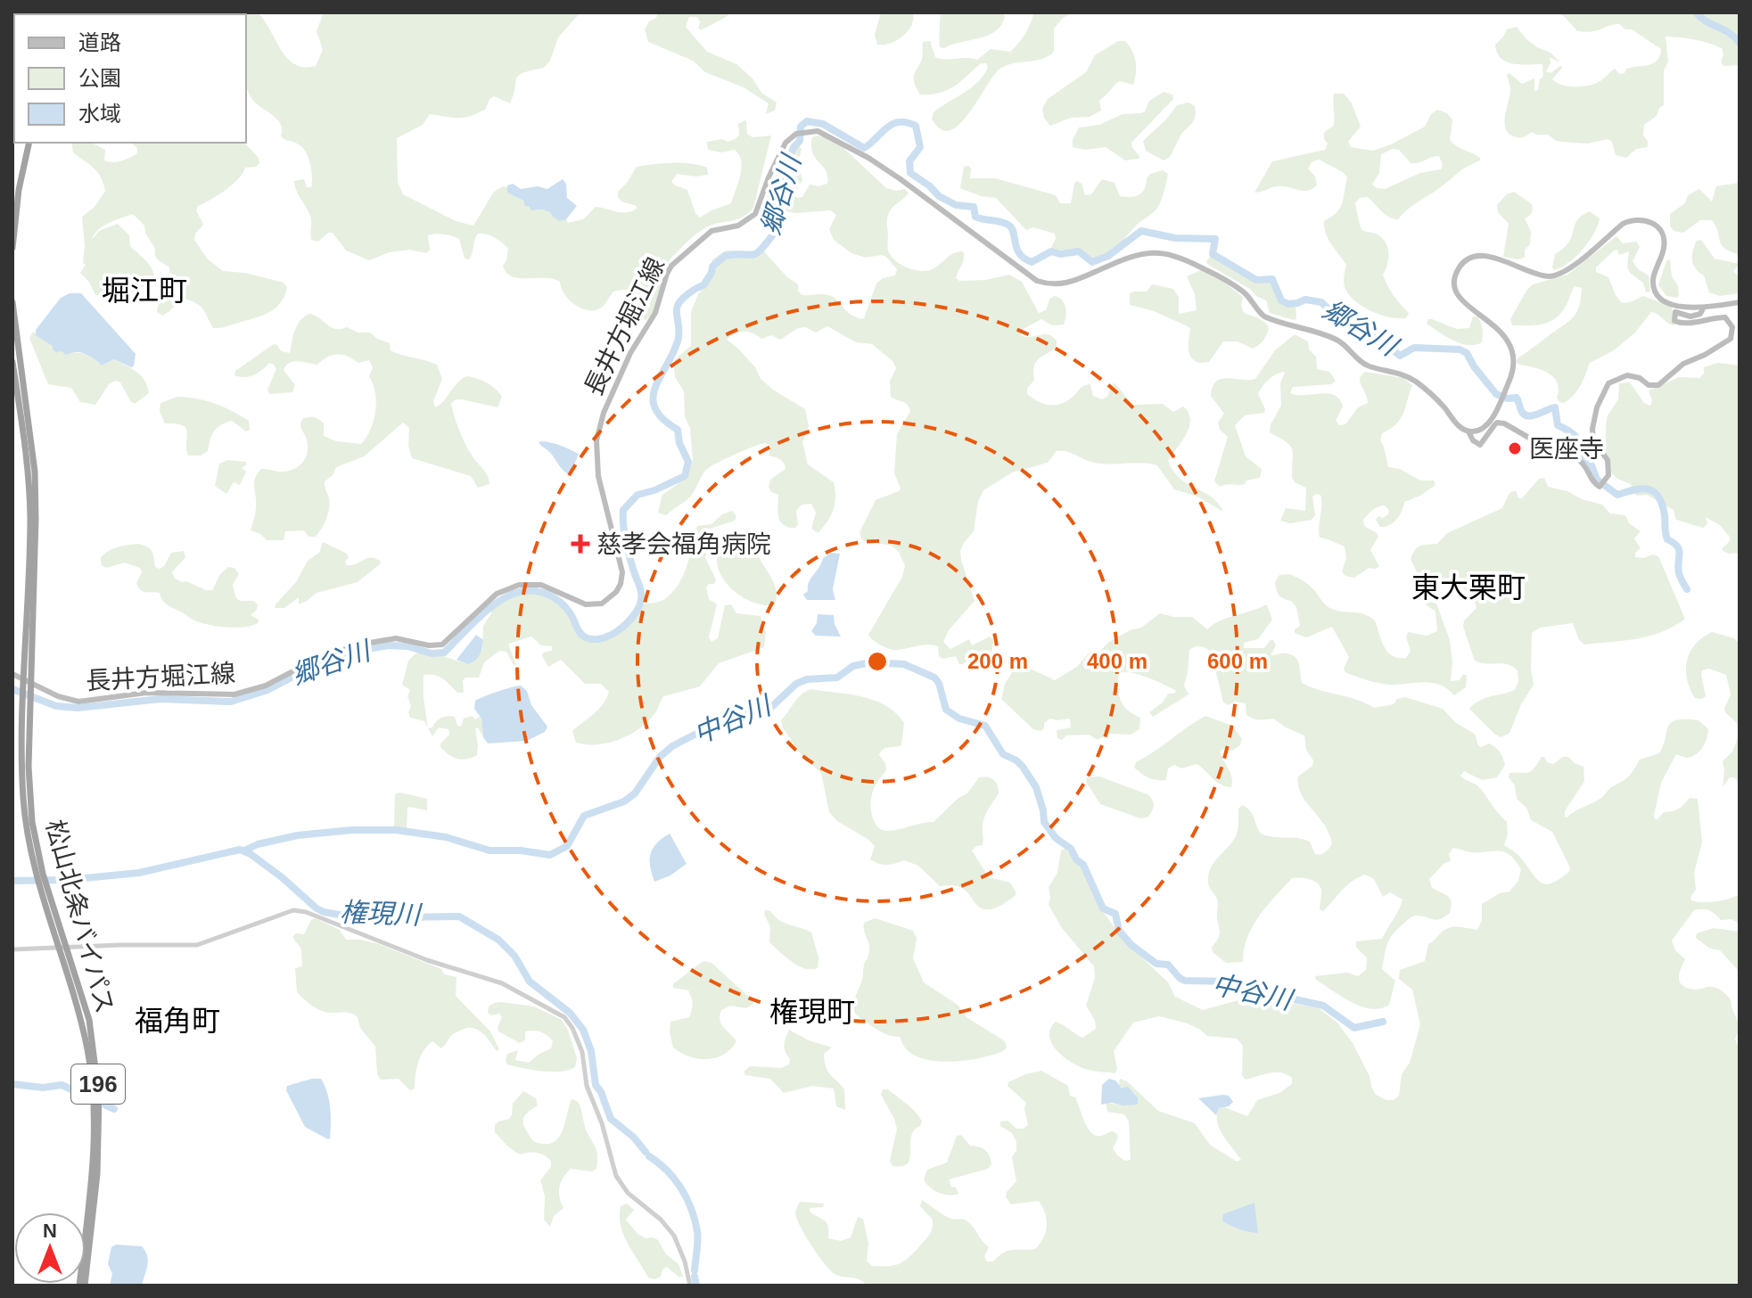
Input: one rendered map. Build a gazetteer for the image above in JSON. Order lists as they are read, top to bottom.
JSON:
{
  "streets": {
    "highway": ["松山北条バイパス", "196"],
    "main road": ["長井方堀江線"]
  },
  "crossings": [
    ["長井方堀江線", "松山北条バイパス"]
  ],
  "districts": [
    "堀江町",
    "東大栗町",
    "権現町",
    "福角町"
  ],
  "water": ["郷谷川", "中谷川", "権現川"],
  "places": {
    "other": ["医座寺"],
    "health": ["慈孝会福角病院"]
  },
  "legend": ["道路", "公園", "水域"],
  "north": "top",
  "rings": ["200 m", "400 m", "600 m"]
}
